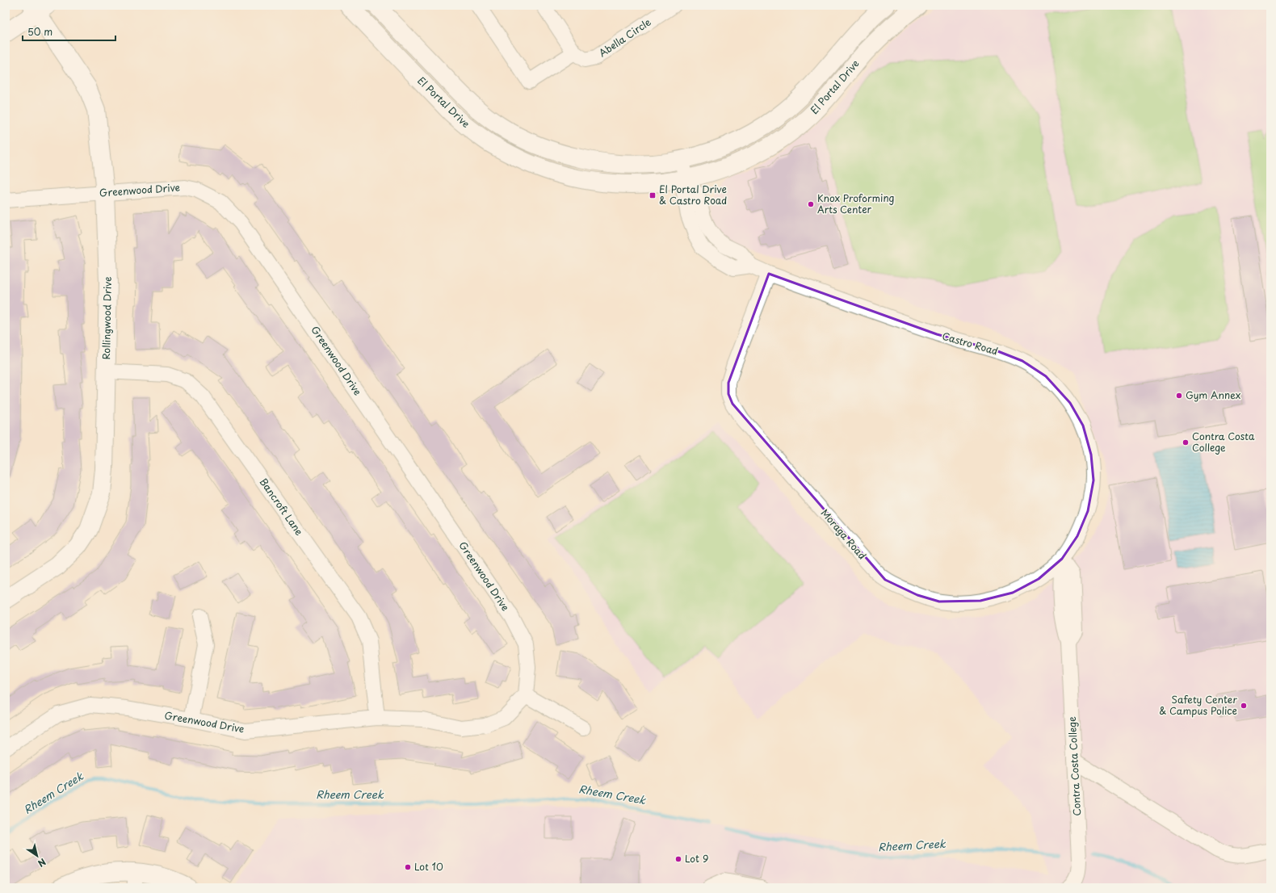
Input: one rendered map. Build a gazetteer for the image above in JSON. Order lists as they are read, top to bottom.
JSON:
{
  "streets": {
    "main road": ["El Portal Drive", "Rollingwood Drive"],
    "street": [
      "Abella Circle",
      "Greenwood Drive",
      "Castro Road",
      "Bancroft Lane",
      "Moraga Road",
      "Contra Costa College"
    ]
  },
  "crossings": [
    ["El Portal Drive", "Castro Road"],
    ["Greenwood Drive", "Rollingwood Drive"],
    ["Greenwood Drive", "Bancroft Lane"],
    ["Rollingwood Drive", "Bancroft Lane"],
    ["Castro Road", "Moraga Road"],
    ["Moraga Road", "Contra Costa College"]
  ],
  "water": ["Rheem Creek"],
  "places": {
    "transit": ["El Portal Drive & Castro Road"],
    "other": [
      "Knox Proforming Arts Center",
      "Gym Annex",
      "Contra Costa College",
      "Safety Center & Campus Police",
      "Lot 9",
      "Lot 10"
    ]
  },
  "scale_bar": "50 m",
  "north": "bottom right"
}
